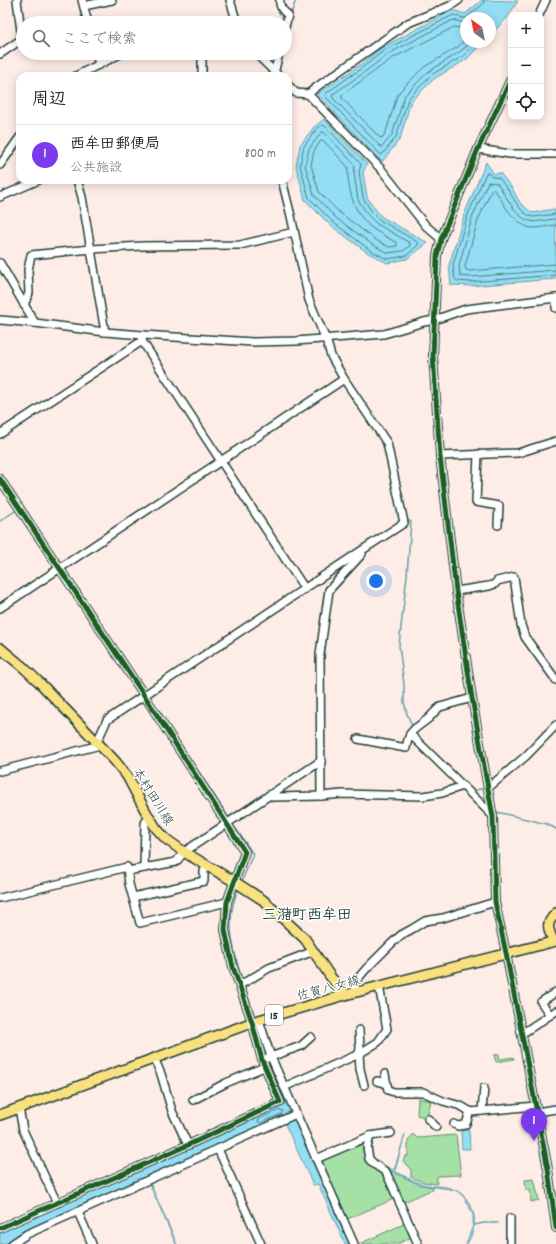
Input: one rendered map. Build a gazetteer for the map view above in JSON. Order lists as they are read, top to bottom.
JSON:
{
  "streets": {
    "main road": ["本村田川線", "佐賀八女線", "15"]
  },
  "crossings": [
    ["本村田川線", "佐賀八女線"]
  ],
  "districts": ["三潴町西牟田"],
  "north": "top left",
  "page": {
    "map_buttons": ["+", "−"],
    "search": "ここで検索",
    "heading": "周辺",
    "list": [
      {
        "mark": "1",
        "name": "西牟田郵便局",
        "note": "公共施設",
        "value": "800 m"
      }
    ],
    "pins": "1"
  }
}
